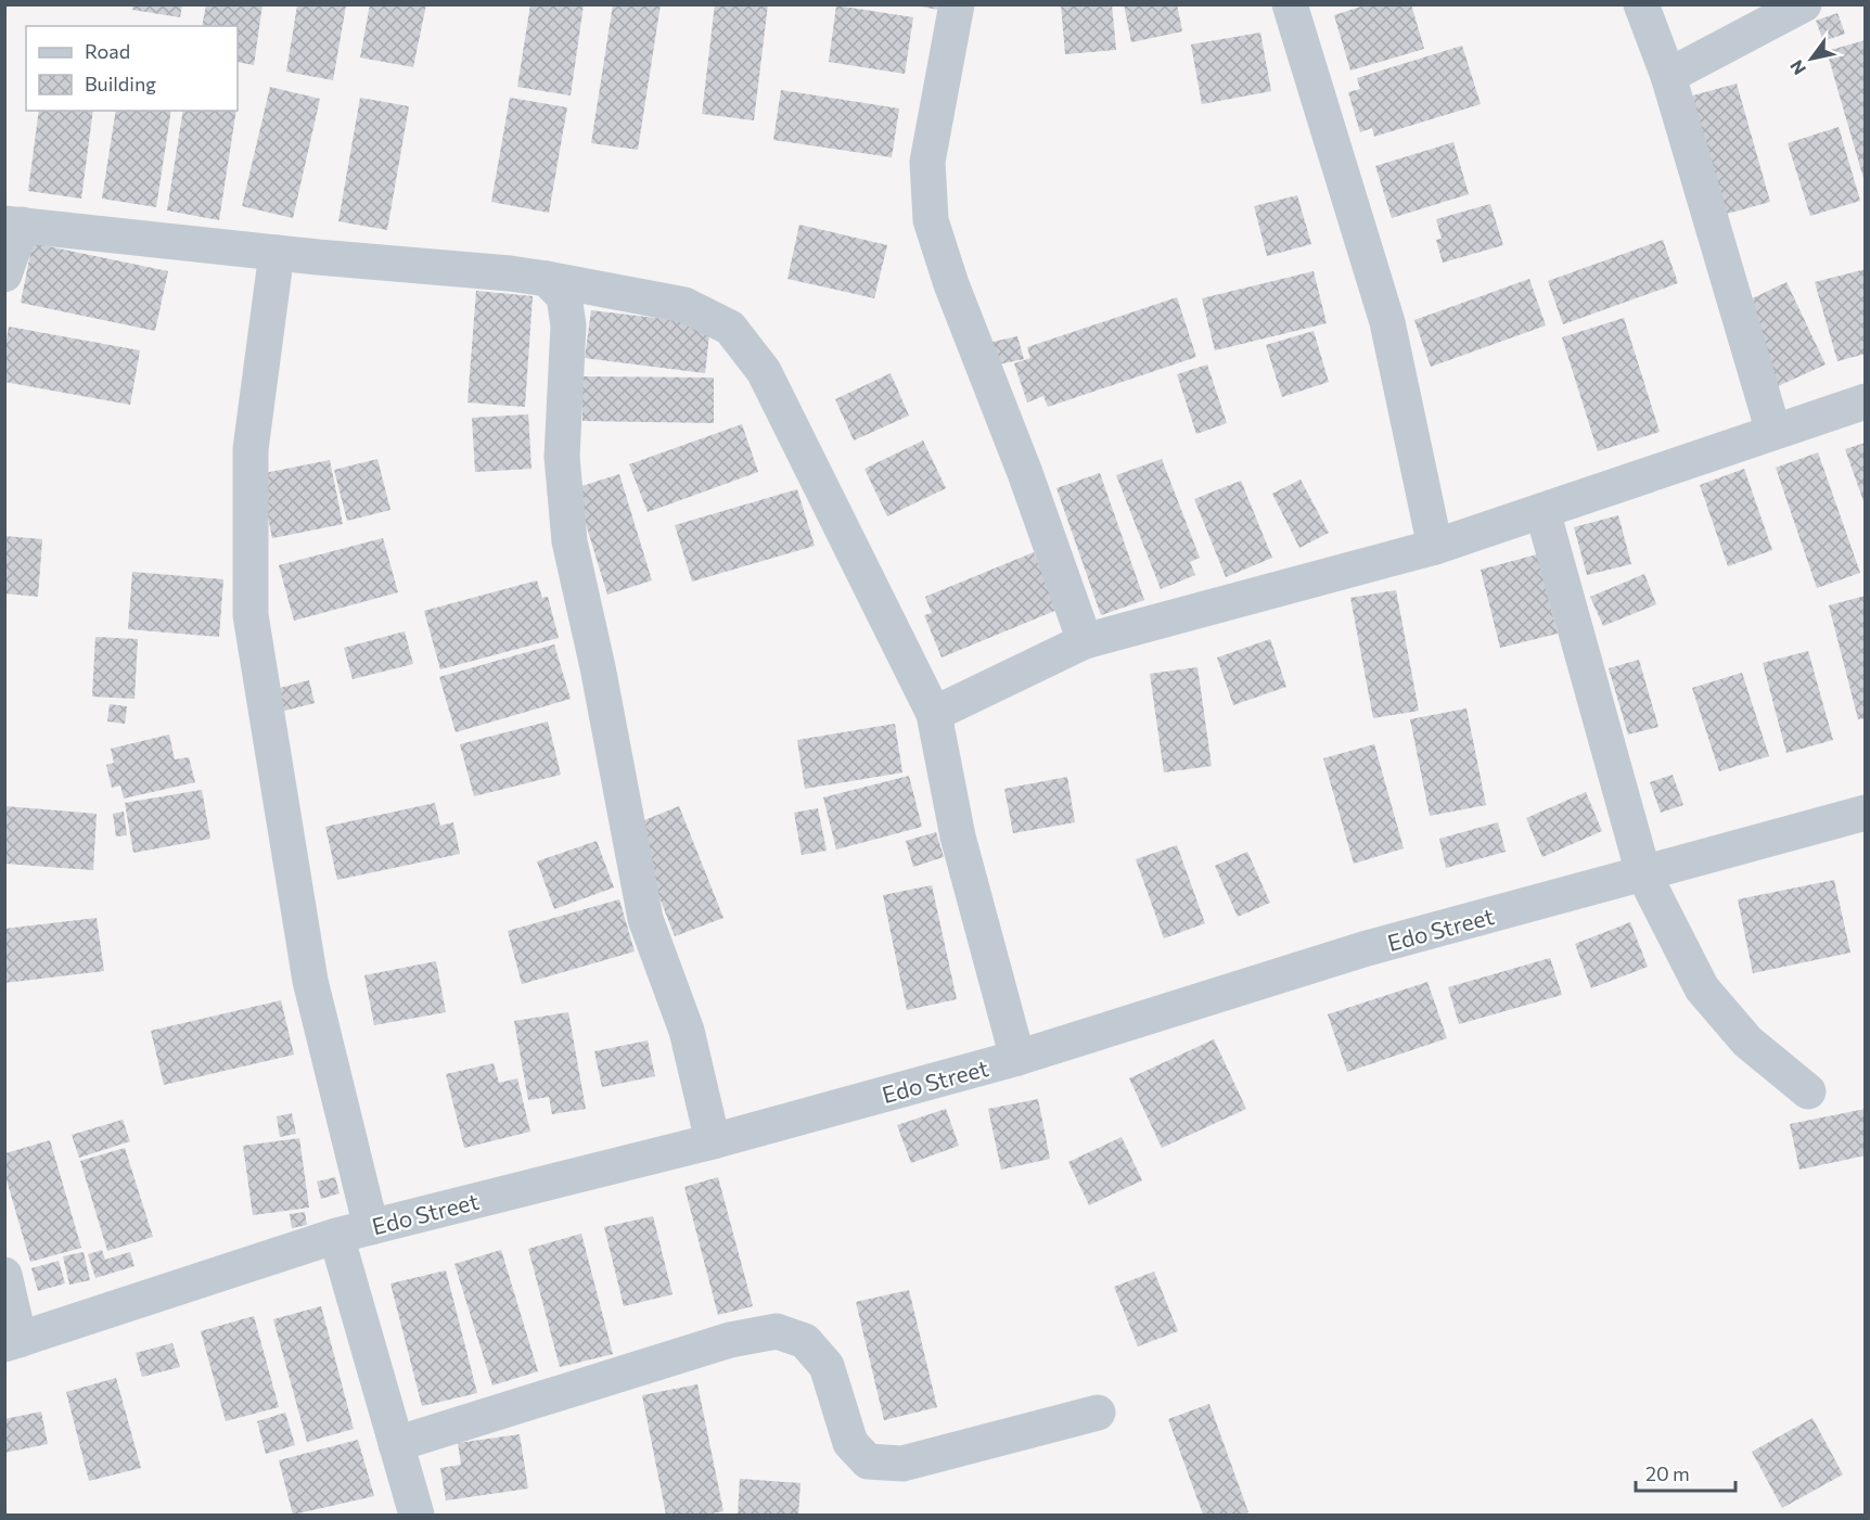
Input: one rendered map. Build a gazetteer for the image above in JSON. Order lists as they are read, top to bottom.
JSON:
{
  "streets": {
    "street": ["Edo Street"]
  },
  "legend": ["Road", "Building"],
  "scale_bar": "20 m",
  "north": "bottom left"
}
